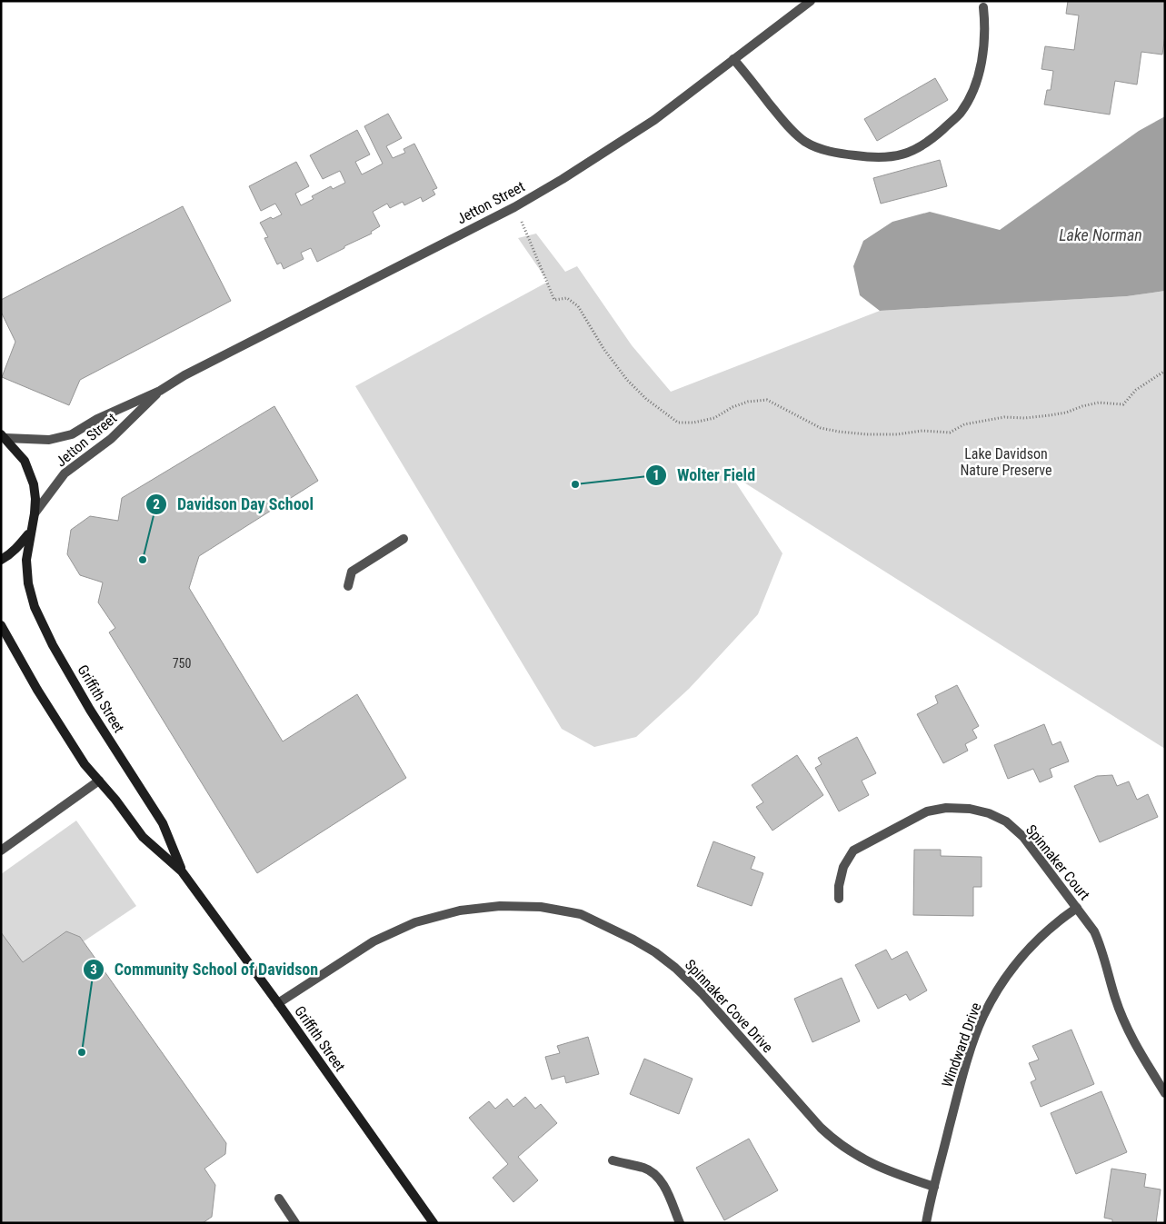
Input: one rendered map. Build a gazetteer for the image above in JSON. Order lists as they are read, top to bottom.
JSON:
{
  "streets": {
    "main road": ["Griffith Street"],
    "street": [
      "Jetton Street",
      "Spinnaker Court",
      "Spinnaker Cove Drive",
      "Windward Drive"
    ]
  },
  "crossings": [
    ["Jetton Street", "Griffith Street"],
    ["Griffith Street", "Spinnaker Cove Drive"],
    ["Spinnaker Court", "Windward Drive"],
    ["Spinnaker Cove Drive", "Windward Drive"]
  ],
  "water": ["Lake Norman"],
  "parks": ["Lake Davidson Nature Preserve"],
  "places": ["Wolter Field", "Davidson Day School", "Community School of Davidson"],
  "house_numbers": ["750"]
}
